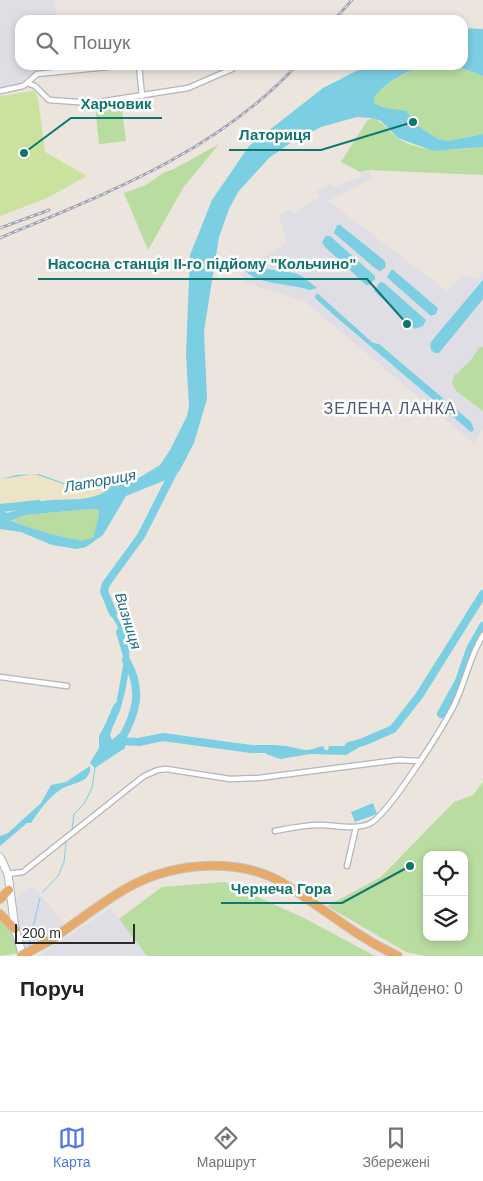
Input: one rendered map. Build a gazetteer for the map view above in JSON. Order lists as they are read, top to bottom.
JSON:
{
  "districts": ["ЗЕЛЕНА ЛАНКА"],
  "water": ["Латориця", "Визниця"],
  "places": [
    "Латориця",
    "Харчовик",
    "Насосна станція II-го підйому \"Кольчино\"",
    "Чернеча Гора"
  ],
  "scale_bar": "200 m",
  "page": {
    "search": "Пошук",
    "scale": "200 m",
    "heading": ["Поруч", "Знайдено: 0"],
    "nav": ["Карта", "Маршрут", "Збережені"]
  }
}
